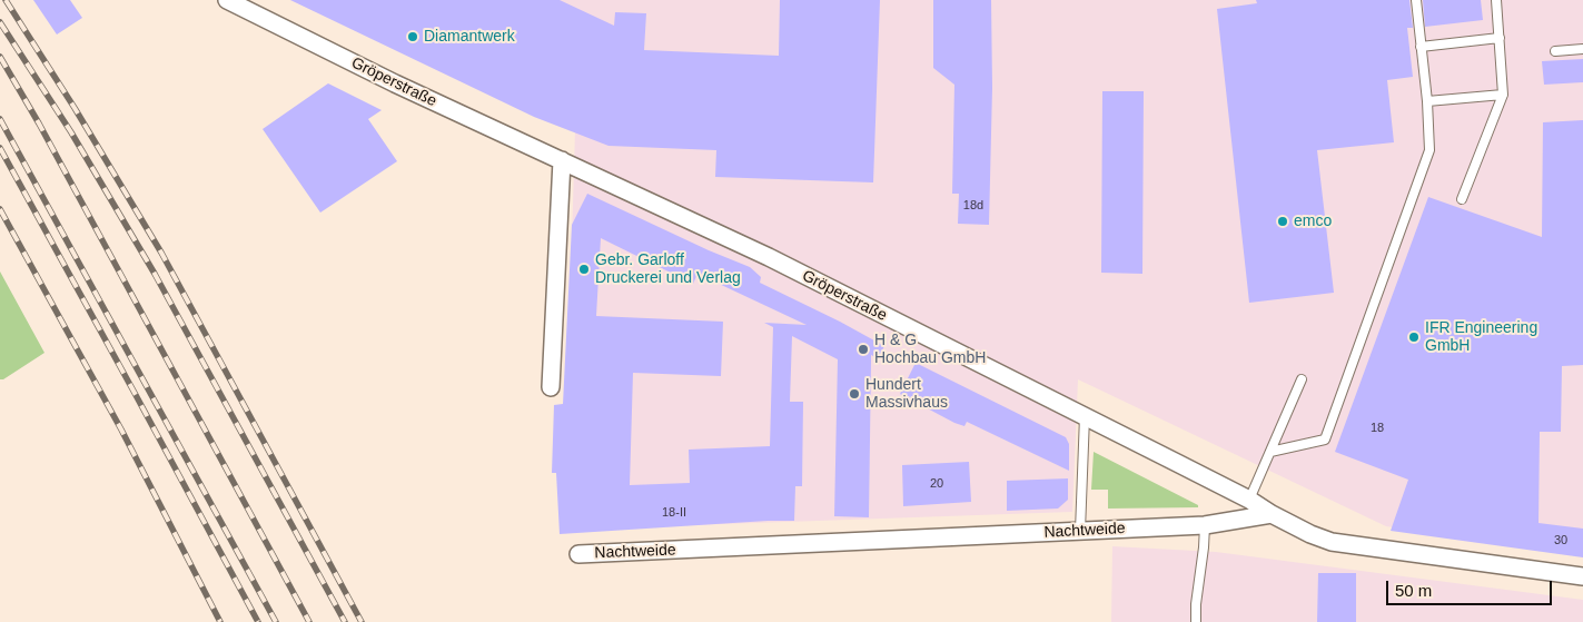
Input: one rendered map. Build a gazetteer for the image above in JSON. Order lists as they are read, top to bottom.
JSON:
{
  "streets": {
    "street": ["Gröperstraße", "Nachtweide"]
  },
  "crossings": [
    ["Gröperstraße", "Nachtweide"]
  ],
  "places": [
    "Diamantwerk",
    "emco",
    "Gebr. Garloff Druckerei und Verlag",
    "IFR Engineering GmbH",
    "H & G Hochbau GmbH",
    "Hundert Massivhaus"
  ],
  "house_numbers": [
    "18d",
    "18",
    "20",
    "18-II",
    "30"
  ],
  "scale_bar": "50 m"
}
